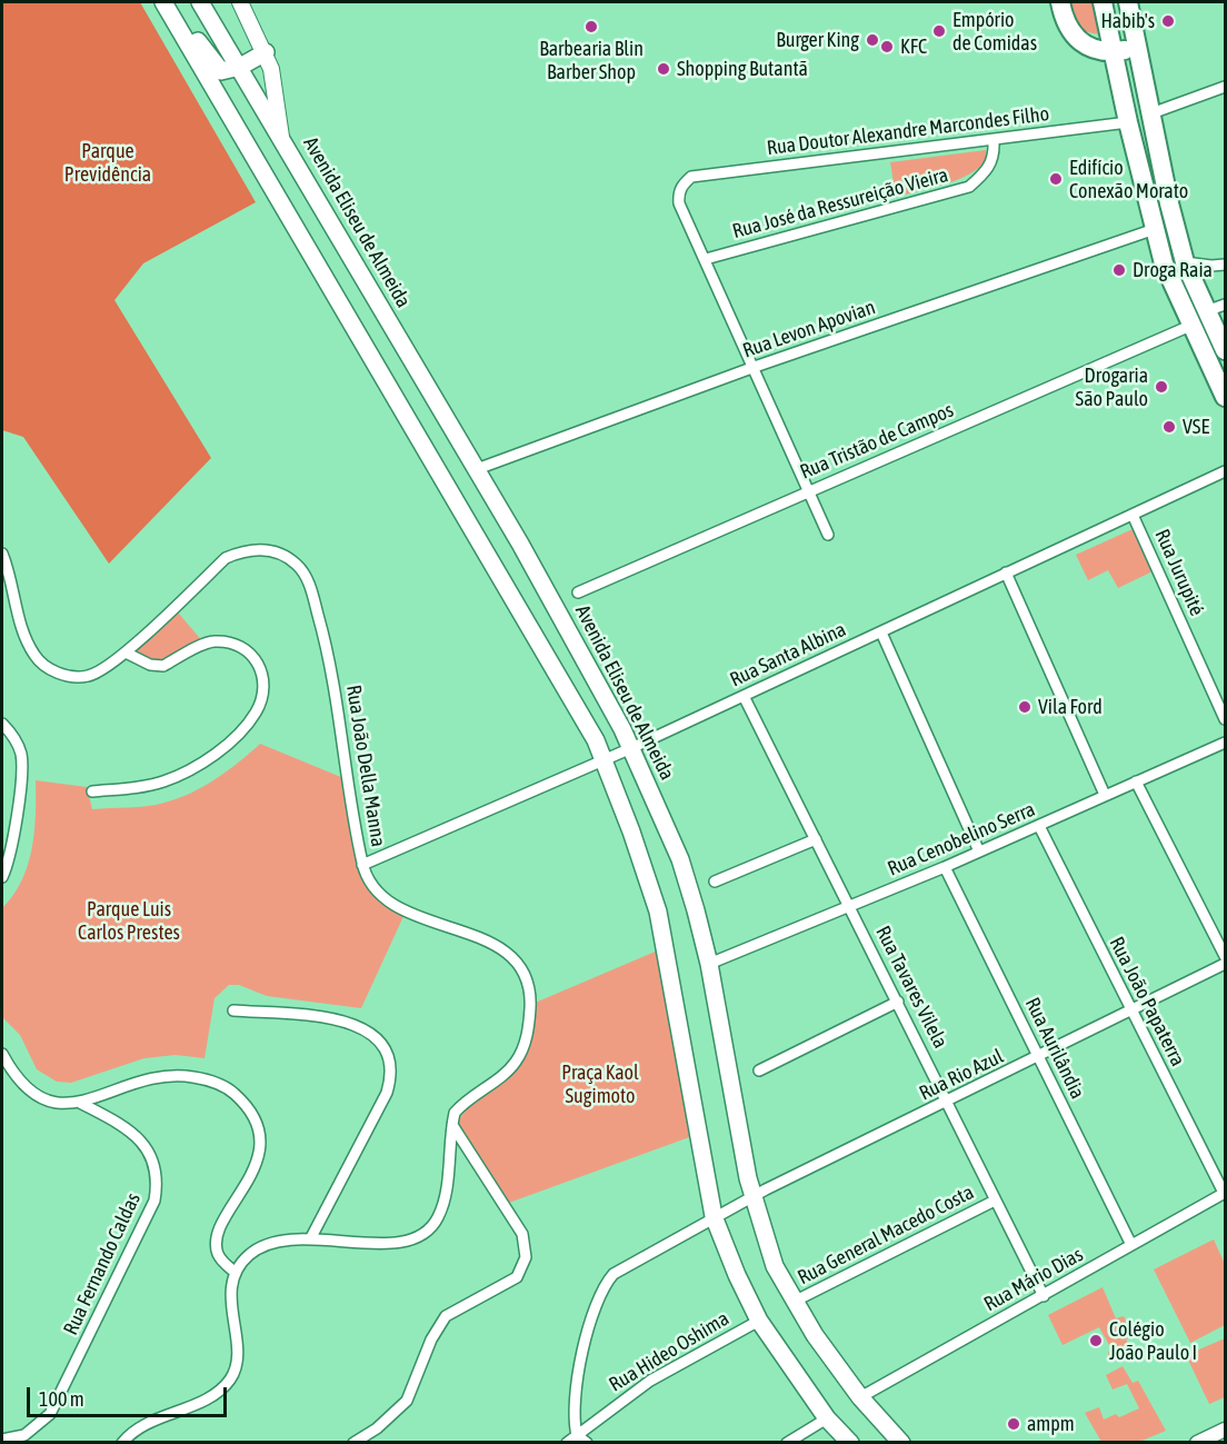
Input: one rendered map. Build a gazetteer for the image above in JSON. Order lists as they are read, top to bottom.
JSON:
{
  "streets": {
    "main road": ["Avenida Eliseu de Almeida"],
    "street": [
      "Rua Doutor Alexandre Marcondes Filho",
      "Rua José da Ressureição Vieira",
      "Rua Levon Apovian",
      "Rua Tristão de Campos",
      "Rua Jurupité",
      "Rua Santa Albina",
      "Rua João Della Manna",
      "Rua Cenobelino Serra",
      "Rua Tavares Vilela",
      "Rua João Papaterra",
      "Rua Aurilândia",
      "Rua Rio Azul",
      "Rua General Macedo Costa",
      "Rua Fernando Caldas",
      "Rua Mário Dias",
      "Rua Hideo Oshima"
    ]
  },
  "crossings": [
    ["Rua Doutor Alexandre Marcondes Filho", "Rua José da Ressureição Vieira"],
    ["Avenida Eliseu de Almeida", "Rua Levon Apovian"],
    ["Avenida Eliseu de Almeida", "Rua Santa Albina"],
    ["Avenida Eliseu de Almeida", "Rua Cenobelino Serra"],
    ["Avenida Eliseu de Almeida", "Rua Rio Azul"],
    ["Avenida Eliseu de Almeida", "Rua General Macedo Costa"],
    ["Avenida Eliseu de Almeida", "Rua Mário Dias"],
    ["Rua Jurupité", "Rua Santa Albina"],
    ["Rua Santa Albina", "Rua João Della Manna"],
    ["Rua Santa Albina", "Rua Tavares Vilela"],
    ["Rua Cenobelino Serra", "Rua Tavares Vilela"],
    ["Rua Cenobelino Serra", "Rua João Papaterra"],
    ["Rua Cenobelino Serra", "Rua Aurilândia"],
    ["Rua Tavares Vilela", "Rua Rio Azul"],
    ["Rua Tavares Vilela", "Rua General Macedo Costa"],
    ["Rua Tavares Vilela", "Rua Mário Dias"],
    ["Rua João Papaterra", "Rua Rio Azul"],
    ["Rua João Papaterra", "Rua Mário Dias"],
    ["Rua Aurilândia", "Rua Rio Azul"],
    ["Rua Aurilândia", "Rua Mário Dias"],
    ["Rua Rio Azul", "Rua Hideo Oshima"]
  ],
  "parks": ["Parque Previdência", "Parque Luis Carlos Prestes", "Praça Kaol Sugimoto"],
  "places": [
    "Habib's",
    "Barbearia Blin Barber Shop",
    "Empório de Comidas",
    "Burger King",
    "KFC",
    "Shopping Butantã",
    "Edifício Conexão Morato",
    "Droga Raia",
    "Drogaria São Paulo",
    "VSE",
    "Vila Ford",
    "Colégio João Paulo I",
    "ampm"
  ],
  "scale_bar": "100 m"
}
